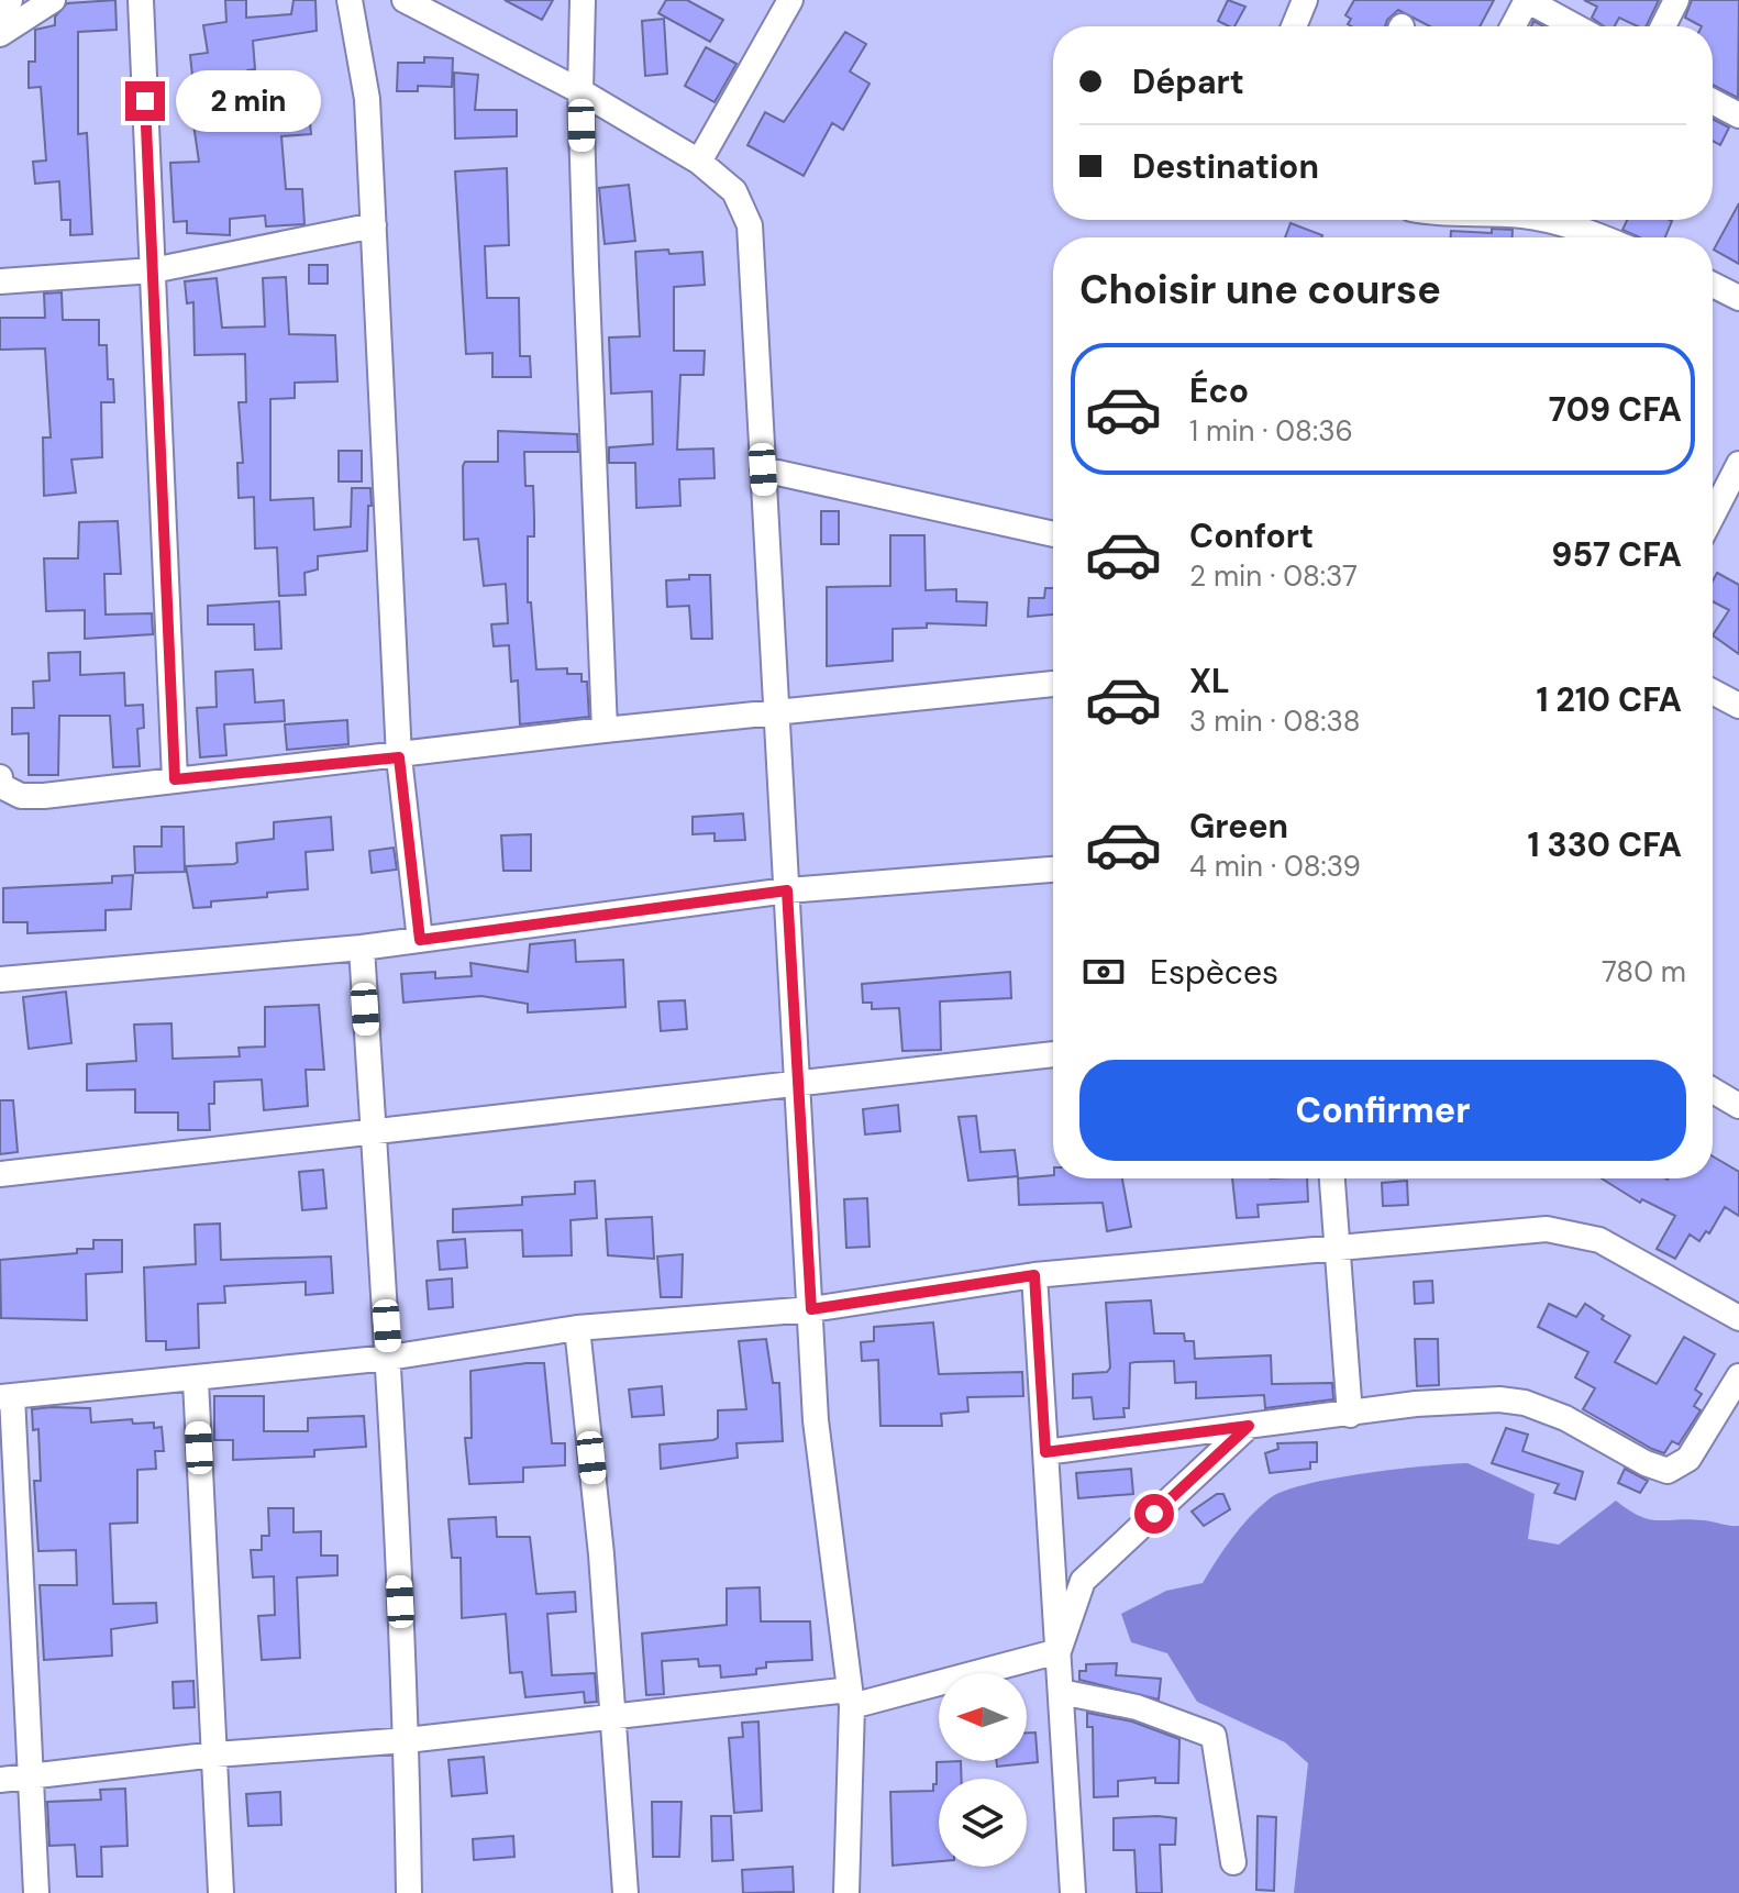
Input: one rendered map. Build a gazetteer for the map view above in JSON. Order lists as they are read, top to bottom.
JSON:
{
  "north": "left",
  "page": {
    "banner": ["Départ", "Destination"],
    "bubble": "2 min",
    "heading": "Choisir une course",
    "list": [
      {
        "name": "Éco",
        "note": "1 min · 08:36",
        "value": "709 CFA"
      },
      {
        "name": "Confort",
        "note": "2 min · 08:37",
        "value": "957 CFA"
      },
      {
        "name": "XL",
        "note": "3 min · 08:38",
        "value": "1 210 CFA"
      },
      {
        "name": "Green",
        "note": "4 min · 08:39",
        "value": "1 330 CFA"
      }
    ],
    "pay": ["Espèces", "780 m"],
    "buttons": "Confirmer"
  }
}
